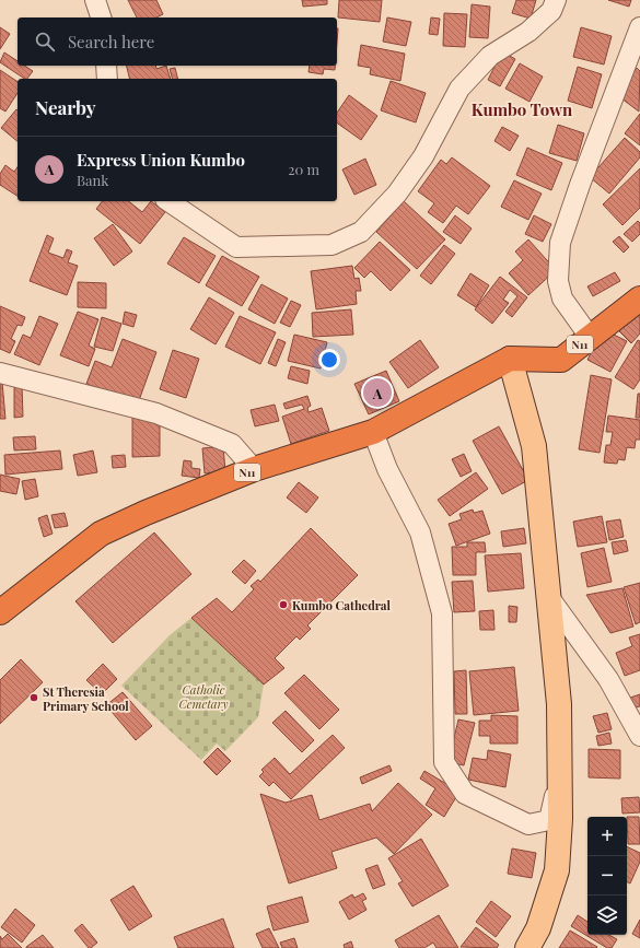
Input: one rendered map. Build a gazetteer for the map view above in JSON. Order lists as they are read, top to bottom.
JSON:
{
  "streets": {
    "highway": ["N11"]
  },
  "districts": ["Kumbo Town"],
  "parks": ["Catholic Cemetary"],
  "places": ["Kumbo Cathedral", "St Theresia Primary School"],
  "page": {
    "search": "Search here",
    "heading": "Nearby",
    "list": [
      {
        "mark": "A",
        "name": "Express Union Kumbo",
        "note": "Bank",
        "value": "20 m"
      }
    ],
    "pins": "A",
    "map_buttons": ["+", "−"]
  }
}
